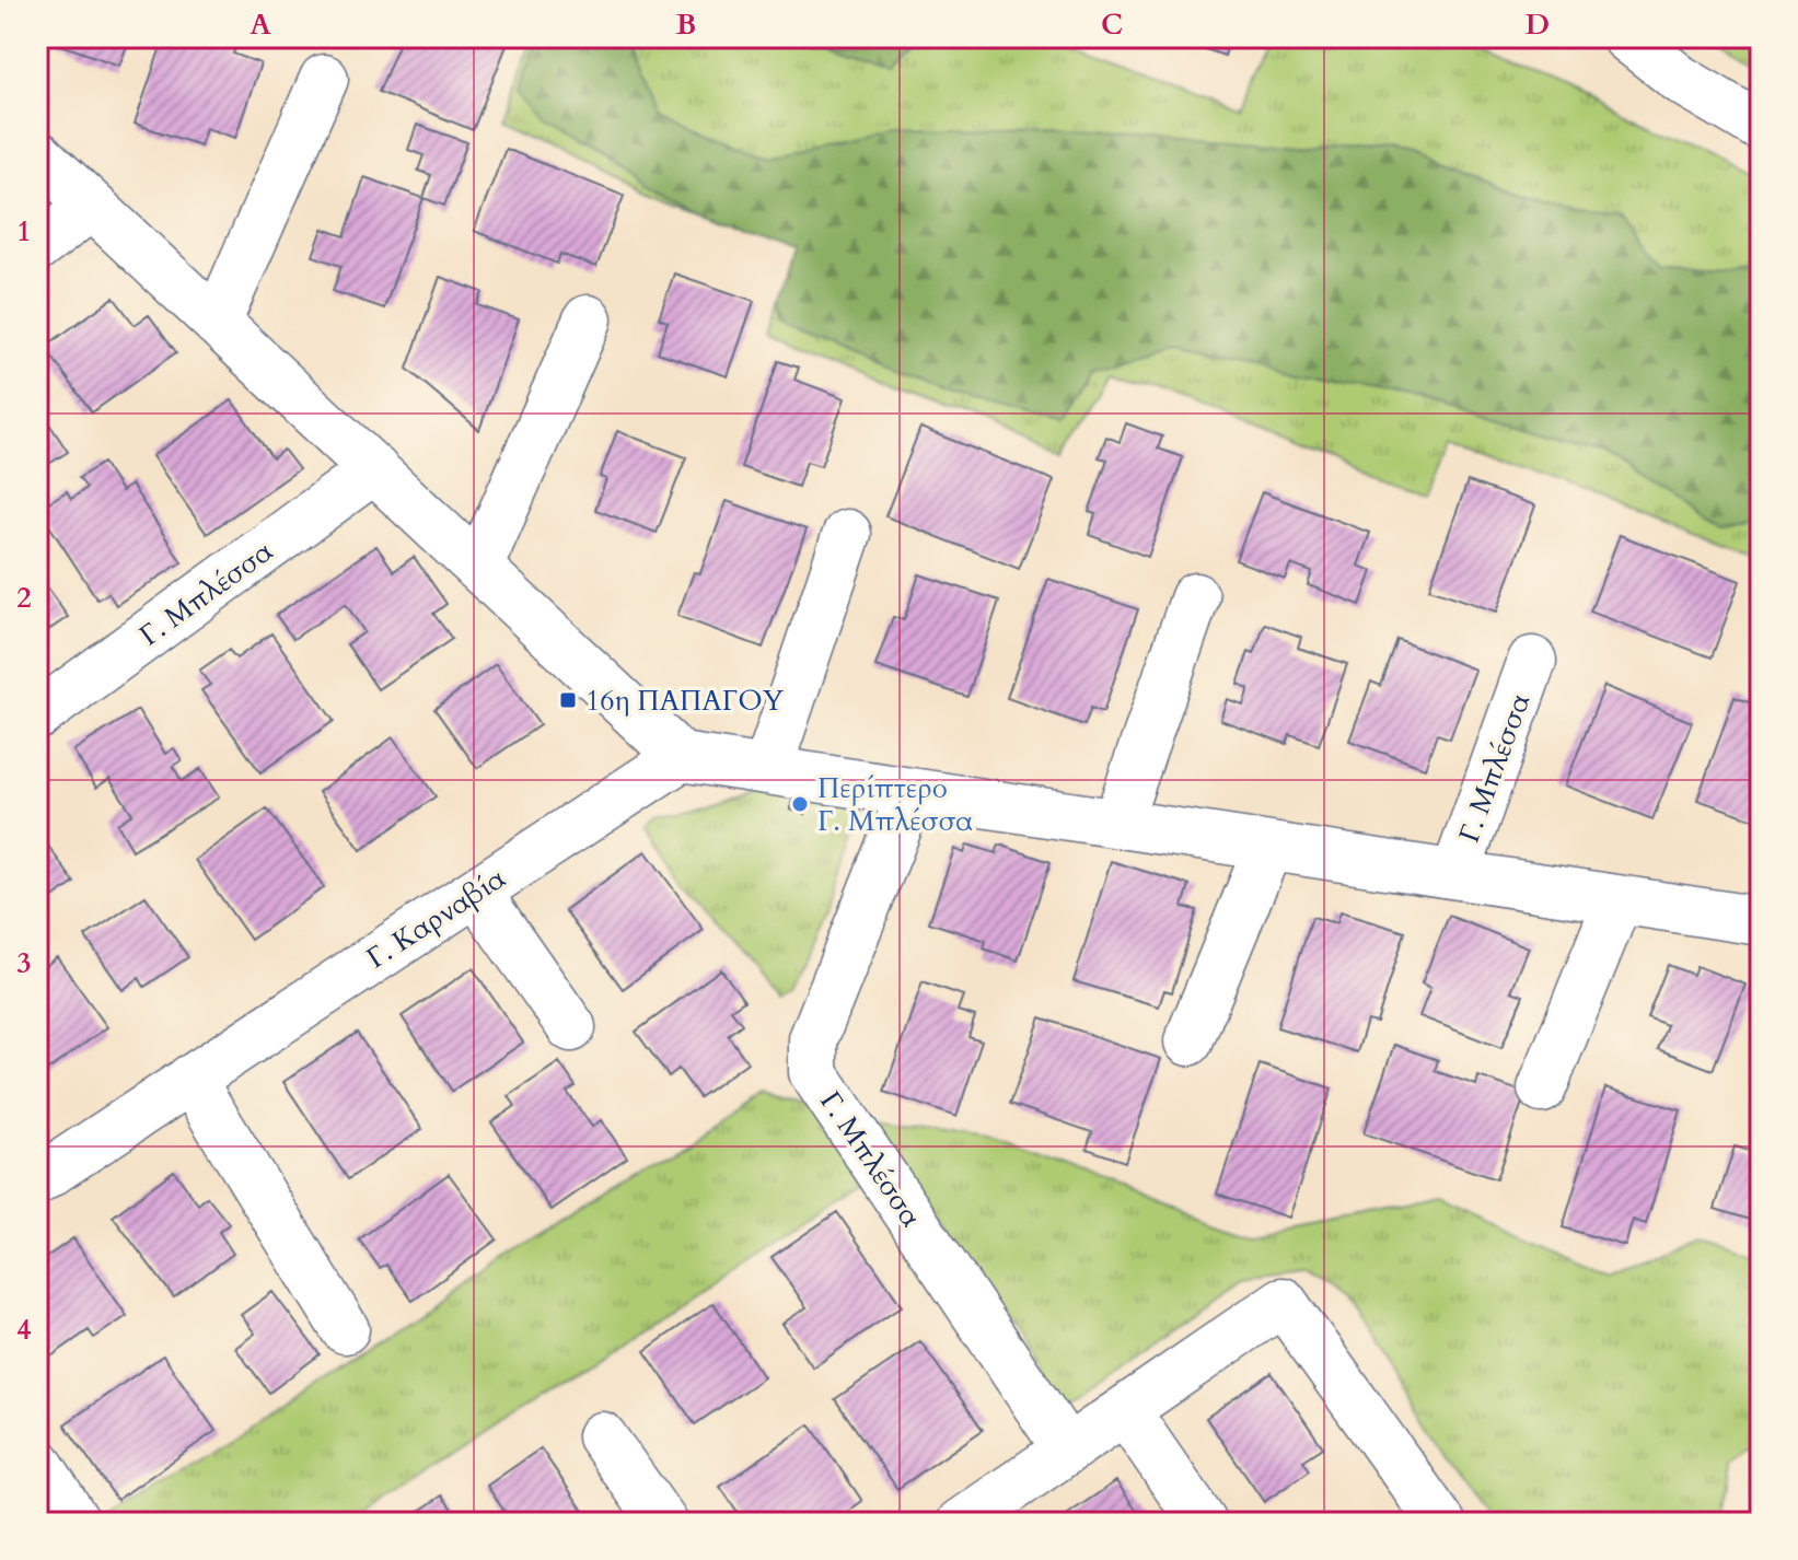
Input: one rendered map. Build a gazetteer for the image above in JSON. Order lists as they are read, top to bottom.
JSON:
{
  "streets": {
    "street": ["Γ. Μπλέσσα", "Γ. Καρναβία"]
  },
  "crossings": [
    ["Γ. Μπλέσσα", "Γ. Καρναβία"]
  ],
  "places": {
    "transit": ["16η ΠΑΠΑΓΟΥ"],
    "other": ["Περίπτερο Γ. Μπλέσσα"]
  },
  "grid": {
    "columns": [
      "A",
      "B",
      "C",
      "D"
    ],
    "rows": [
      "1",
      "2",
      "3",
      "4"
    ]
  }
}
